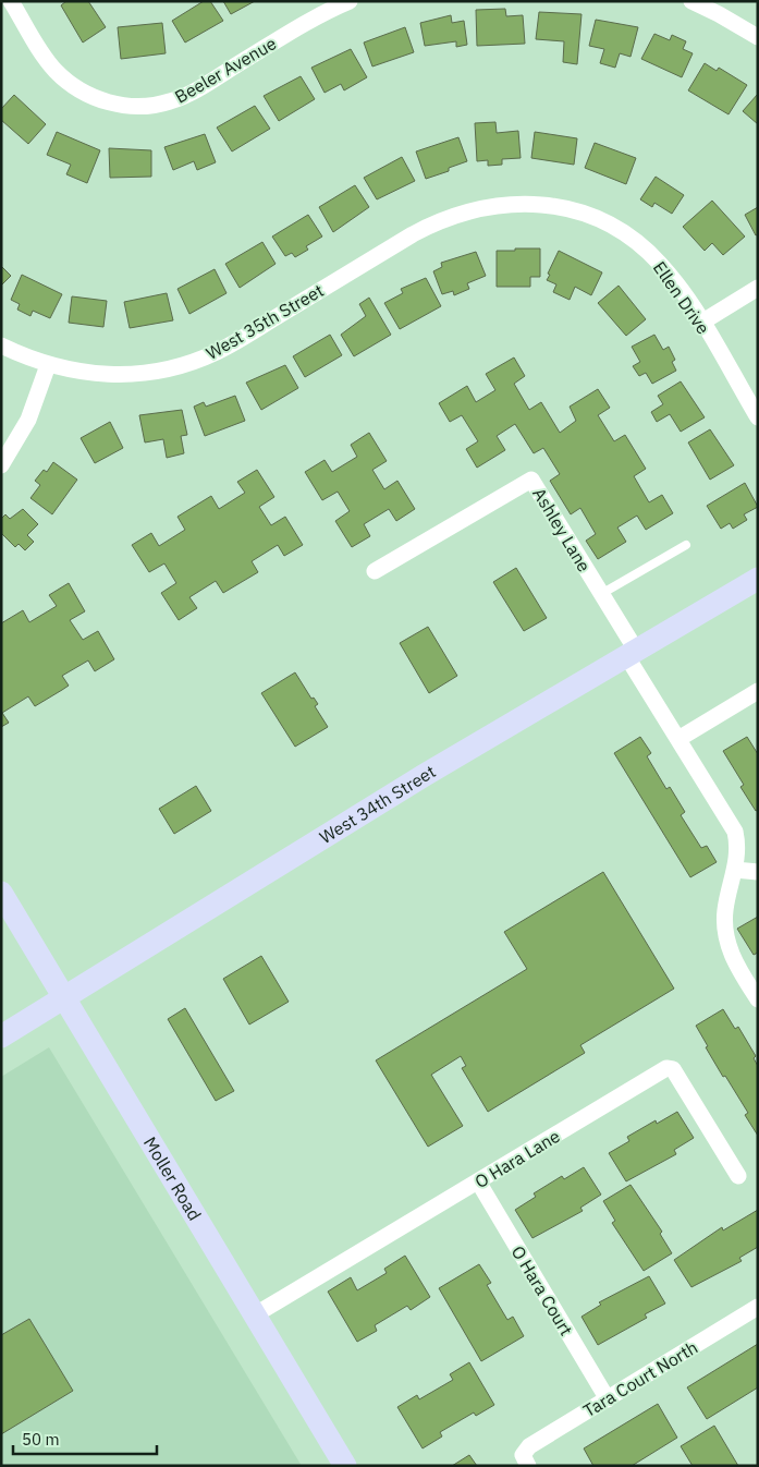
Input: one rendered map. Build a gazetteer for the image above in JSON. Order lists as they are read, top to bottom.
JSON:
{
  "streets": {
    "street": [
      "Beeler Avenue",
      "Ellen Drive",
      "West 35th Street",
      "Ashley Lane",
      "West 34th Street",
      "O Hara Lane",
      "Moller Road",
      "O Hara Court",
      "Tara Court North"
    ]
  },
  "crossings": [
    ["Ellen Drive", "West 35th Street"],
    ["Ashley Lane", "West 34th Street"],
    ["West 34th Street", "Moller Road"],
    ["O Hara Lane", "Moller Road"],
    ["O Hara Lane", "O Hara Court"],
    ["O Hara Court", "Tara Court North"]
  ],
  "scale_bar": "50 m"
}
